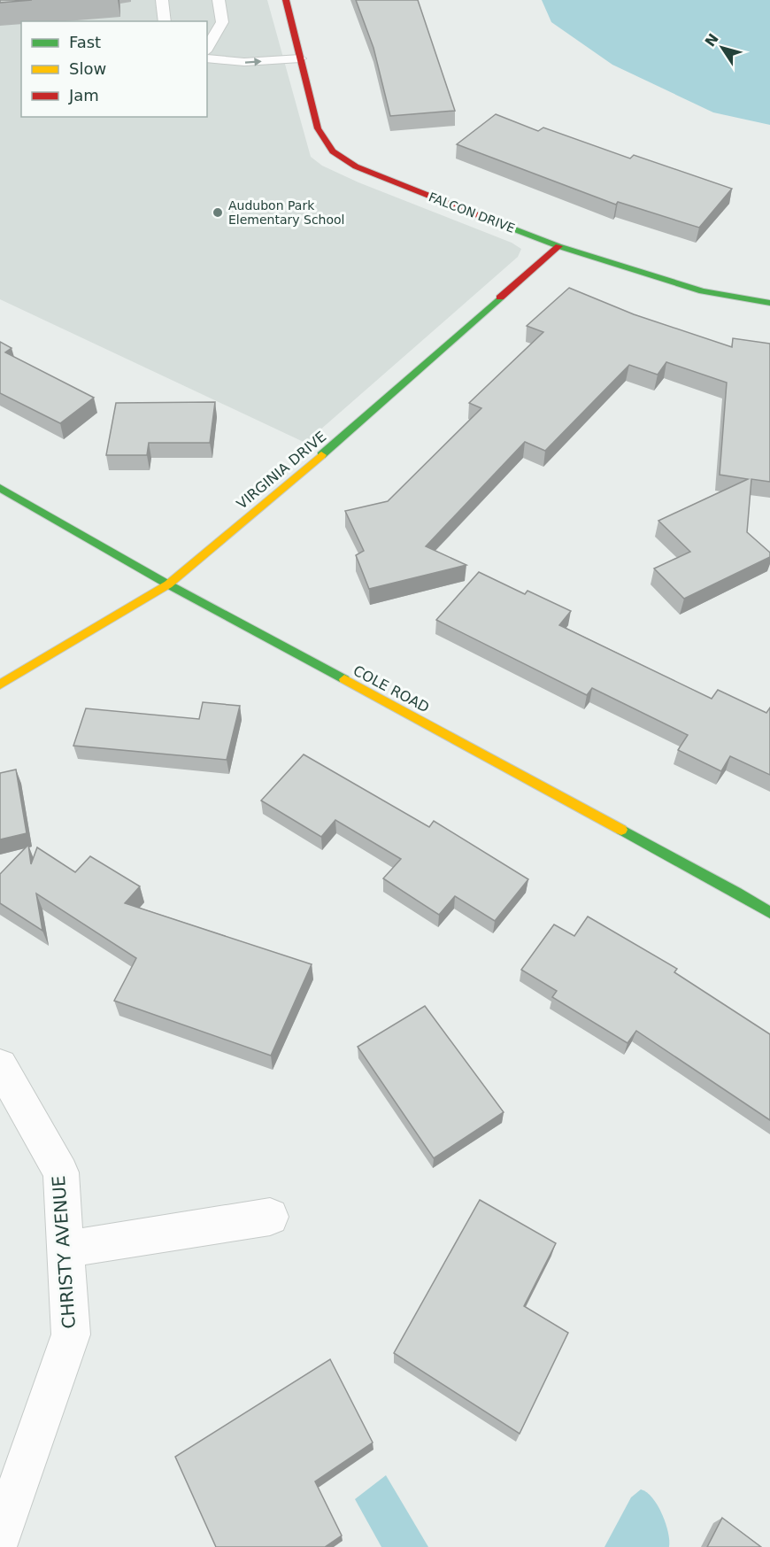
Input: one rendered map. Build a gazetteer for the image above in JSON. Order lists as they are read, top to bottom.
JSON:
{
  "streets": {
    "street": [
      "FALCON DRIVE",
      "VIRGINIA DRIVE",
      "COLE ROAD",
      "CHRISTY AVENUE"
    ]
  },
  "crossings": [
    ["FALCON DRIVE", "VIRGINIA DRIVE"],
    ["VIRGINIA DRIVE", "COLE ROAD"]
  ],
  "places": ["Audubon Park Elementary School"],
  "legend": ["Fast", "Slow", "Jam"],
  "north": "top left"
}
